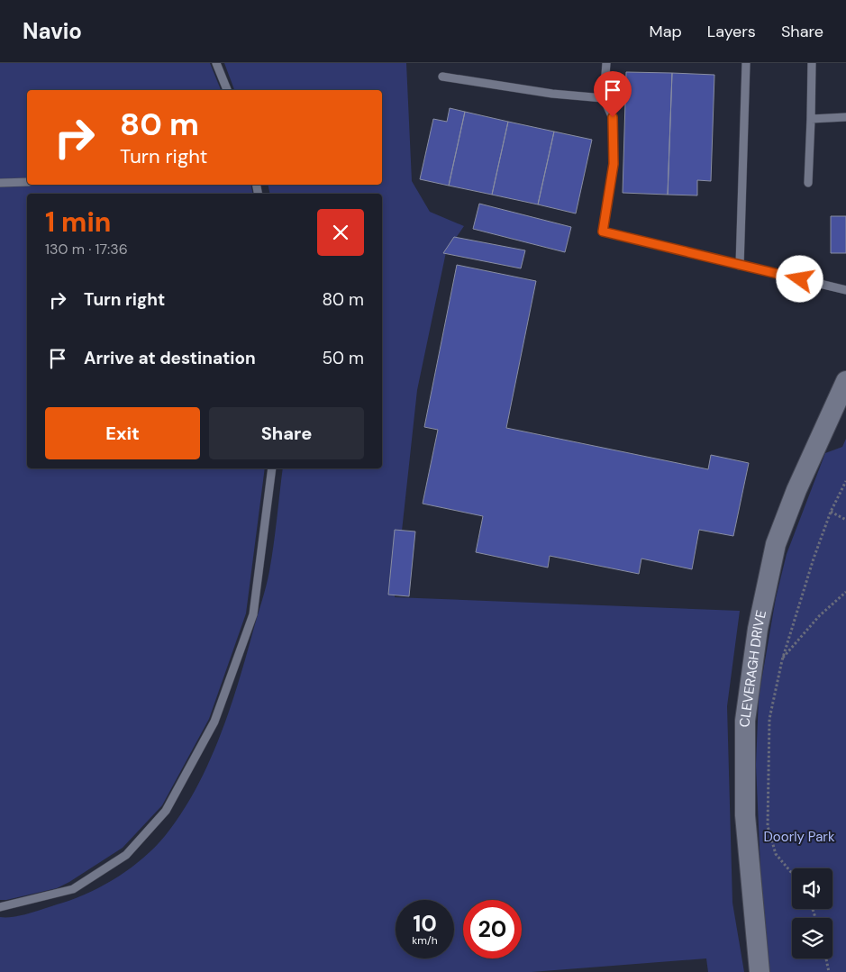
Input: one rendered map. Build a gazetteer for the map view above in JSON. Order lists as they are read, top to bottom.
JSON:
{
  "streets": {
    "street": ["CLEVERAGH DRIVE"]
  },
  "parks": ["Doorly Park"],
  "page": {
    "header": "Navio",
    "nav": ["Map", "Layers", "Share"],
    "turn": ["80 m", "Turn right"],
    "heading": ["1 min", "130 m · 17:36"],
    "list": [
      {
        "name": "Turn right",
        "value": "80 m"
      },
      {
        "name": "Arrive at destination",
        "value": "50 m"
      }
    ],
    "buttons": ["Exit", "Share"],
    "speed": "10 km/h",
    "limit": "20"
  }
}
